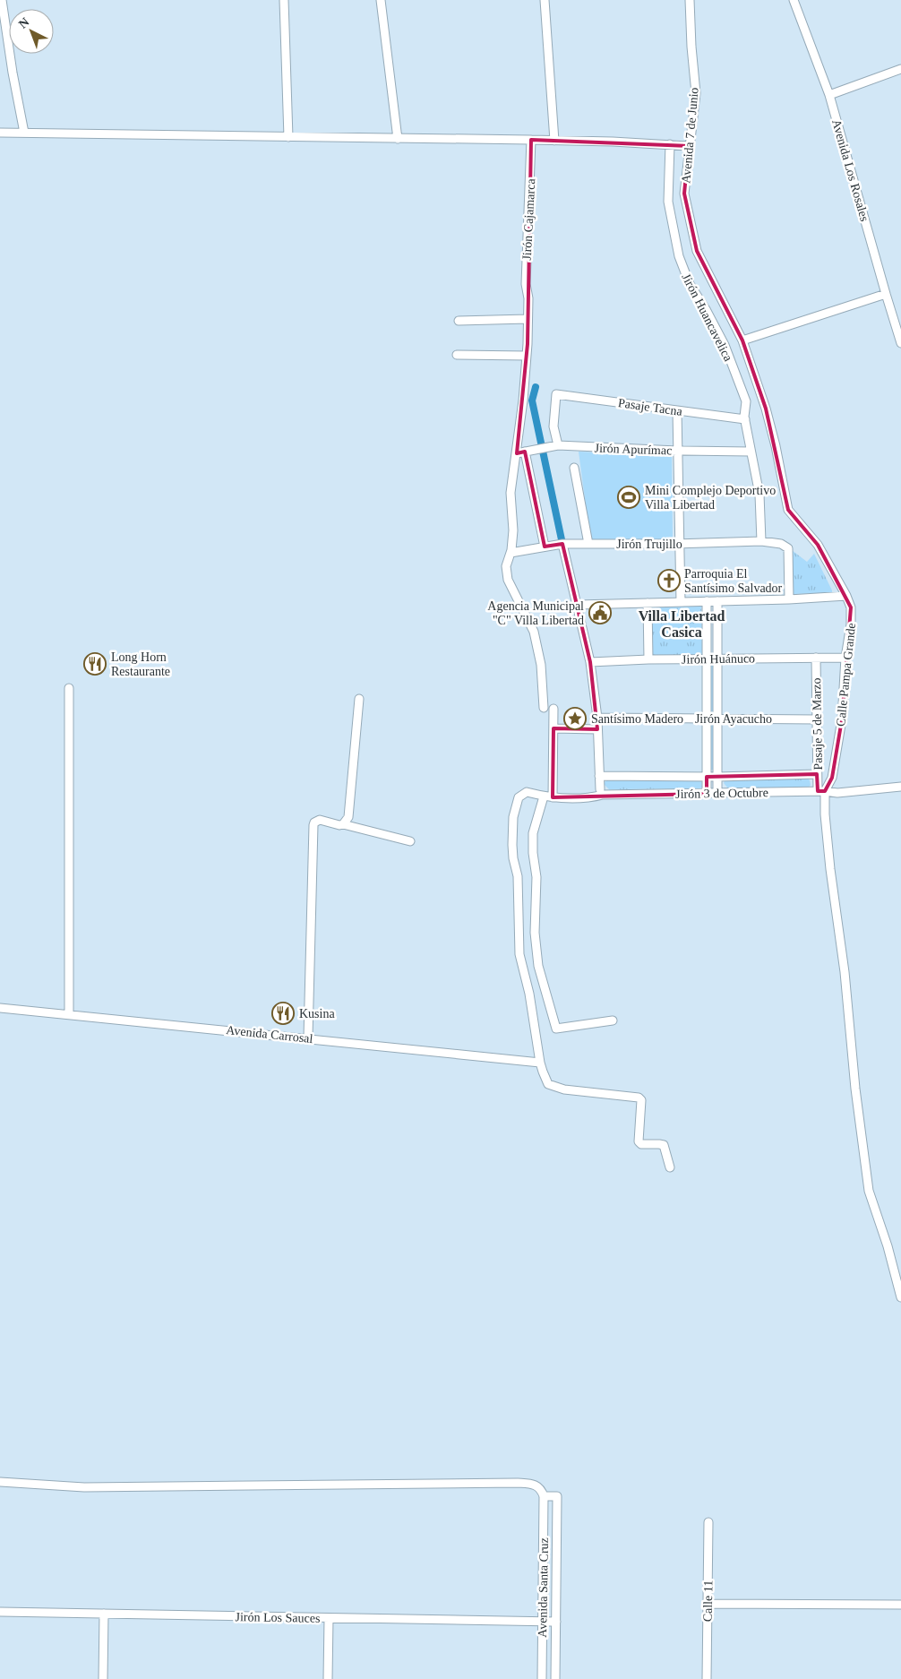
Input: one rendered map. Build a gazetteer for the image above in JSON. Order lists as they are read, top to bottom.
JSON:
{
  "streets": {
    "street": [
      "Avenida 7 de Junio",
      "Avenida Los Rosales",
      "Jirón Cajamarca",
      "Jirón Huancavelica",
      "Pasaje Tacna",
      "Jirón Apurímac",
      "Jirón Trujillo",
      "Jirón Huánuco",
      "Calle Pampa Grande",
      "Jirón Ayacucho",
      "Pasaje 5 de Marzo",
      "Jirón 3 de Octubre",
      "Avenida Carrosal",
      "Avenida Santa Cruz",
      "Calle 11",
      "Jirón Los Sauces"
    ]
  },
  "crossings": [
    ["Avenida 7 de Junio", "Calle Pampa Grande"],
    ["Jirón Cajamarca", "Jirón Apurímac"],
    ["Jirón Huancavelica", "Pasaje Tacna"],
    ["Jirón Huancavelica", "Jirón Apurímac"],
    ["Jirón Huancavelica", "Jirón Trujillo"],
    ["Pasaje Tacna", "Jirón Apurímac"],
    ["Jirón Huánuco", "Calle Pampa Grande"],
    ["Jirón Huánuco", "Pasaje 5 de Marzo"],
    ["Calle Pampa Grande", "Pasaje 5 de Marzo"],
    ["Calle Pampa Grande", "Jirón 3 de Octubre"],
    ["Jirón Ayacucho", "Pasaje 5 de Marzo"],
    ["Pasaje 5 de Marzo", "Jirón 3 de Octubre"],
    ["Jirón 3 de Octubre", "Avenida Carrosal"],
    ["Avenida Santa Cruz", "Jirón Los Sauces"]
  ],
  "districts": ["Villa Libertad Casica"],
  "places": {
    "sports": ["Mini Complejo Deportivo Villa Libertad"],
    "church": ["Parroquia El Santísimo Salvador"],
    "public building": ["Agencia Municipal \"C\" Villa Libertad"],
    "restaurant": ["Long Horn Restaurante", "Kusina"],
    "place": ["Santísimo Madero"]
  },
  "north": "top left"
}
